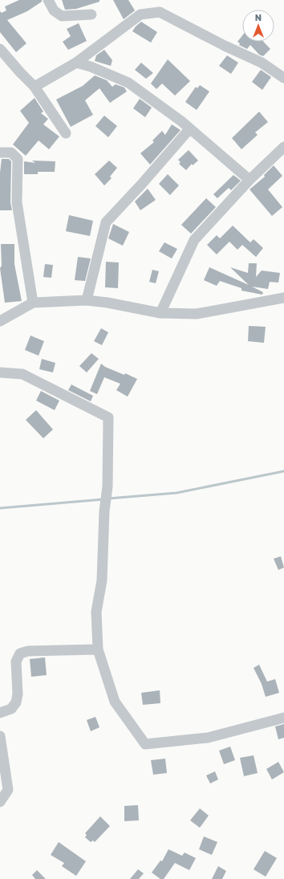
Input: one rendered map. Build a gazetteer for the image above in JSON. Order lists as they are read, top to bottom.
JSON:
{
  "north": "top"
}
